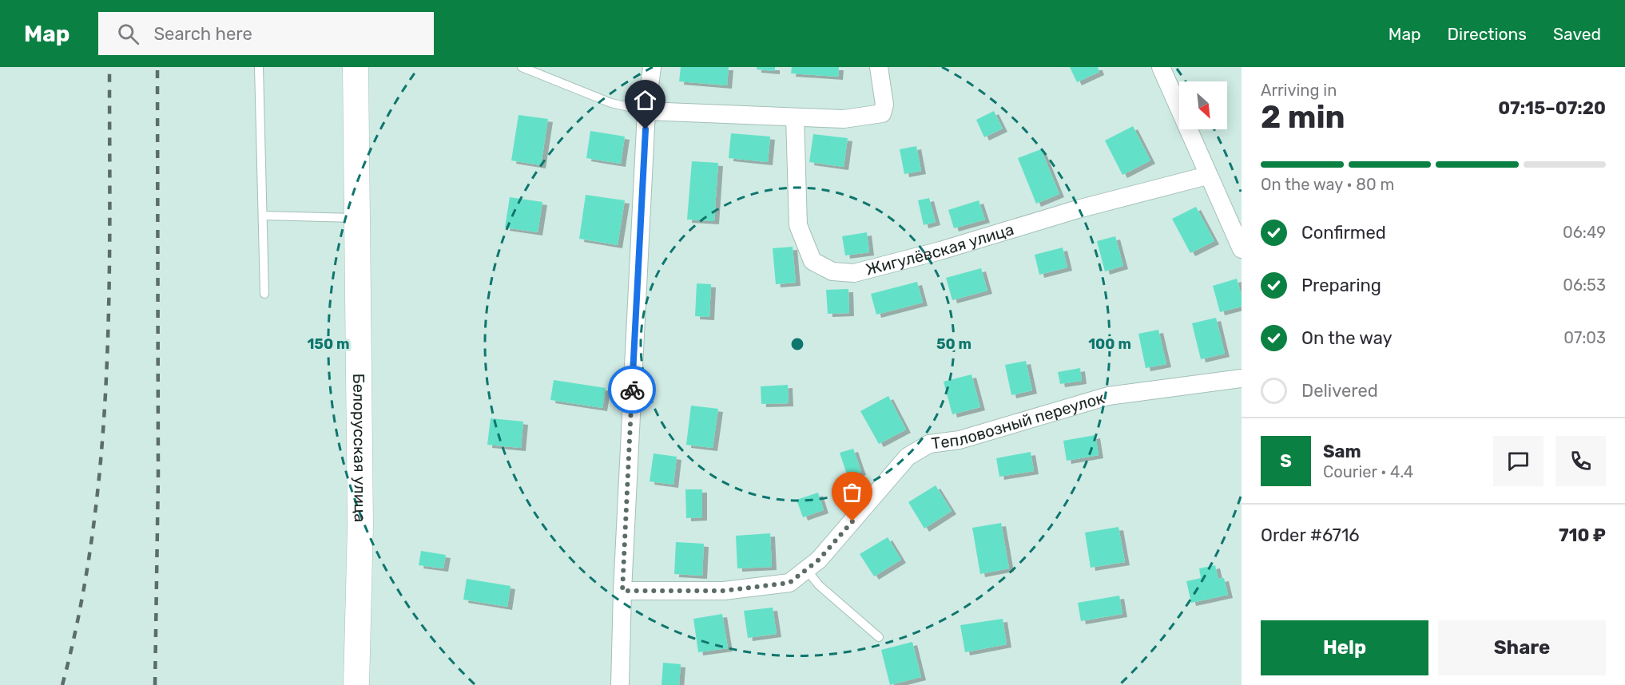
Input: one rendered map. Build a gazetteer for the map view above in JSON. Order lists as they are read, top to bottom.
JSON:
{
  "streets": {
    "main road": ["Белорусская улица"],
    "street": ["Жигулёвская улица", "Тепловозный переулок"]
  },
  "north": "bottom right",
  "page": {
    "header": "Map",
    "search": "Search here",
    "nav": ["Map", "Directions", "Saved"],
    "heading": ["2 min", "Arriving in", "07:15–07:20"],
    "panel": [
      "Sam",
      "Courier · 4.4",
      "Order #6716",
      "710 ₽"
    ],
    "bar": "On the way · 80 m",
    "list": [
      ["Confirmed", "06:49"],
      ["Preparing", "06:53"],
      ["On the way", "07:03"],
      "Delivered"
    ],
    "round": "S",
    "buttons": ["Help", "Share"]
  },
  "rings": ["50 m", "100 m", "150 m"]
}
